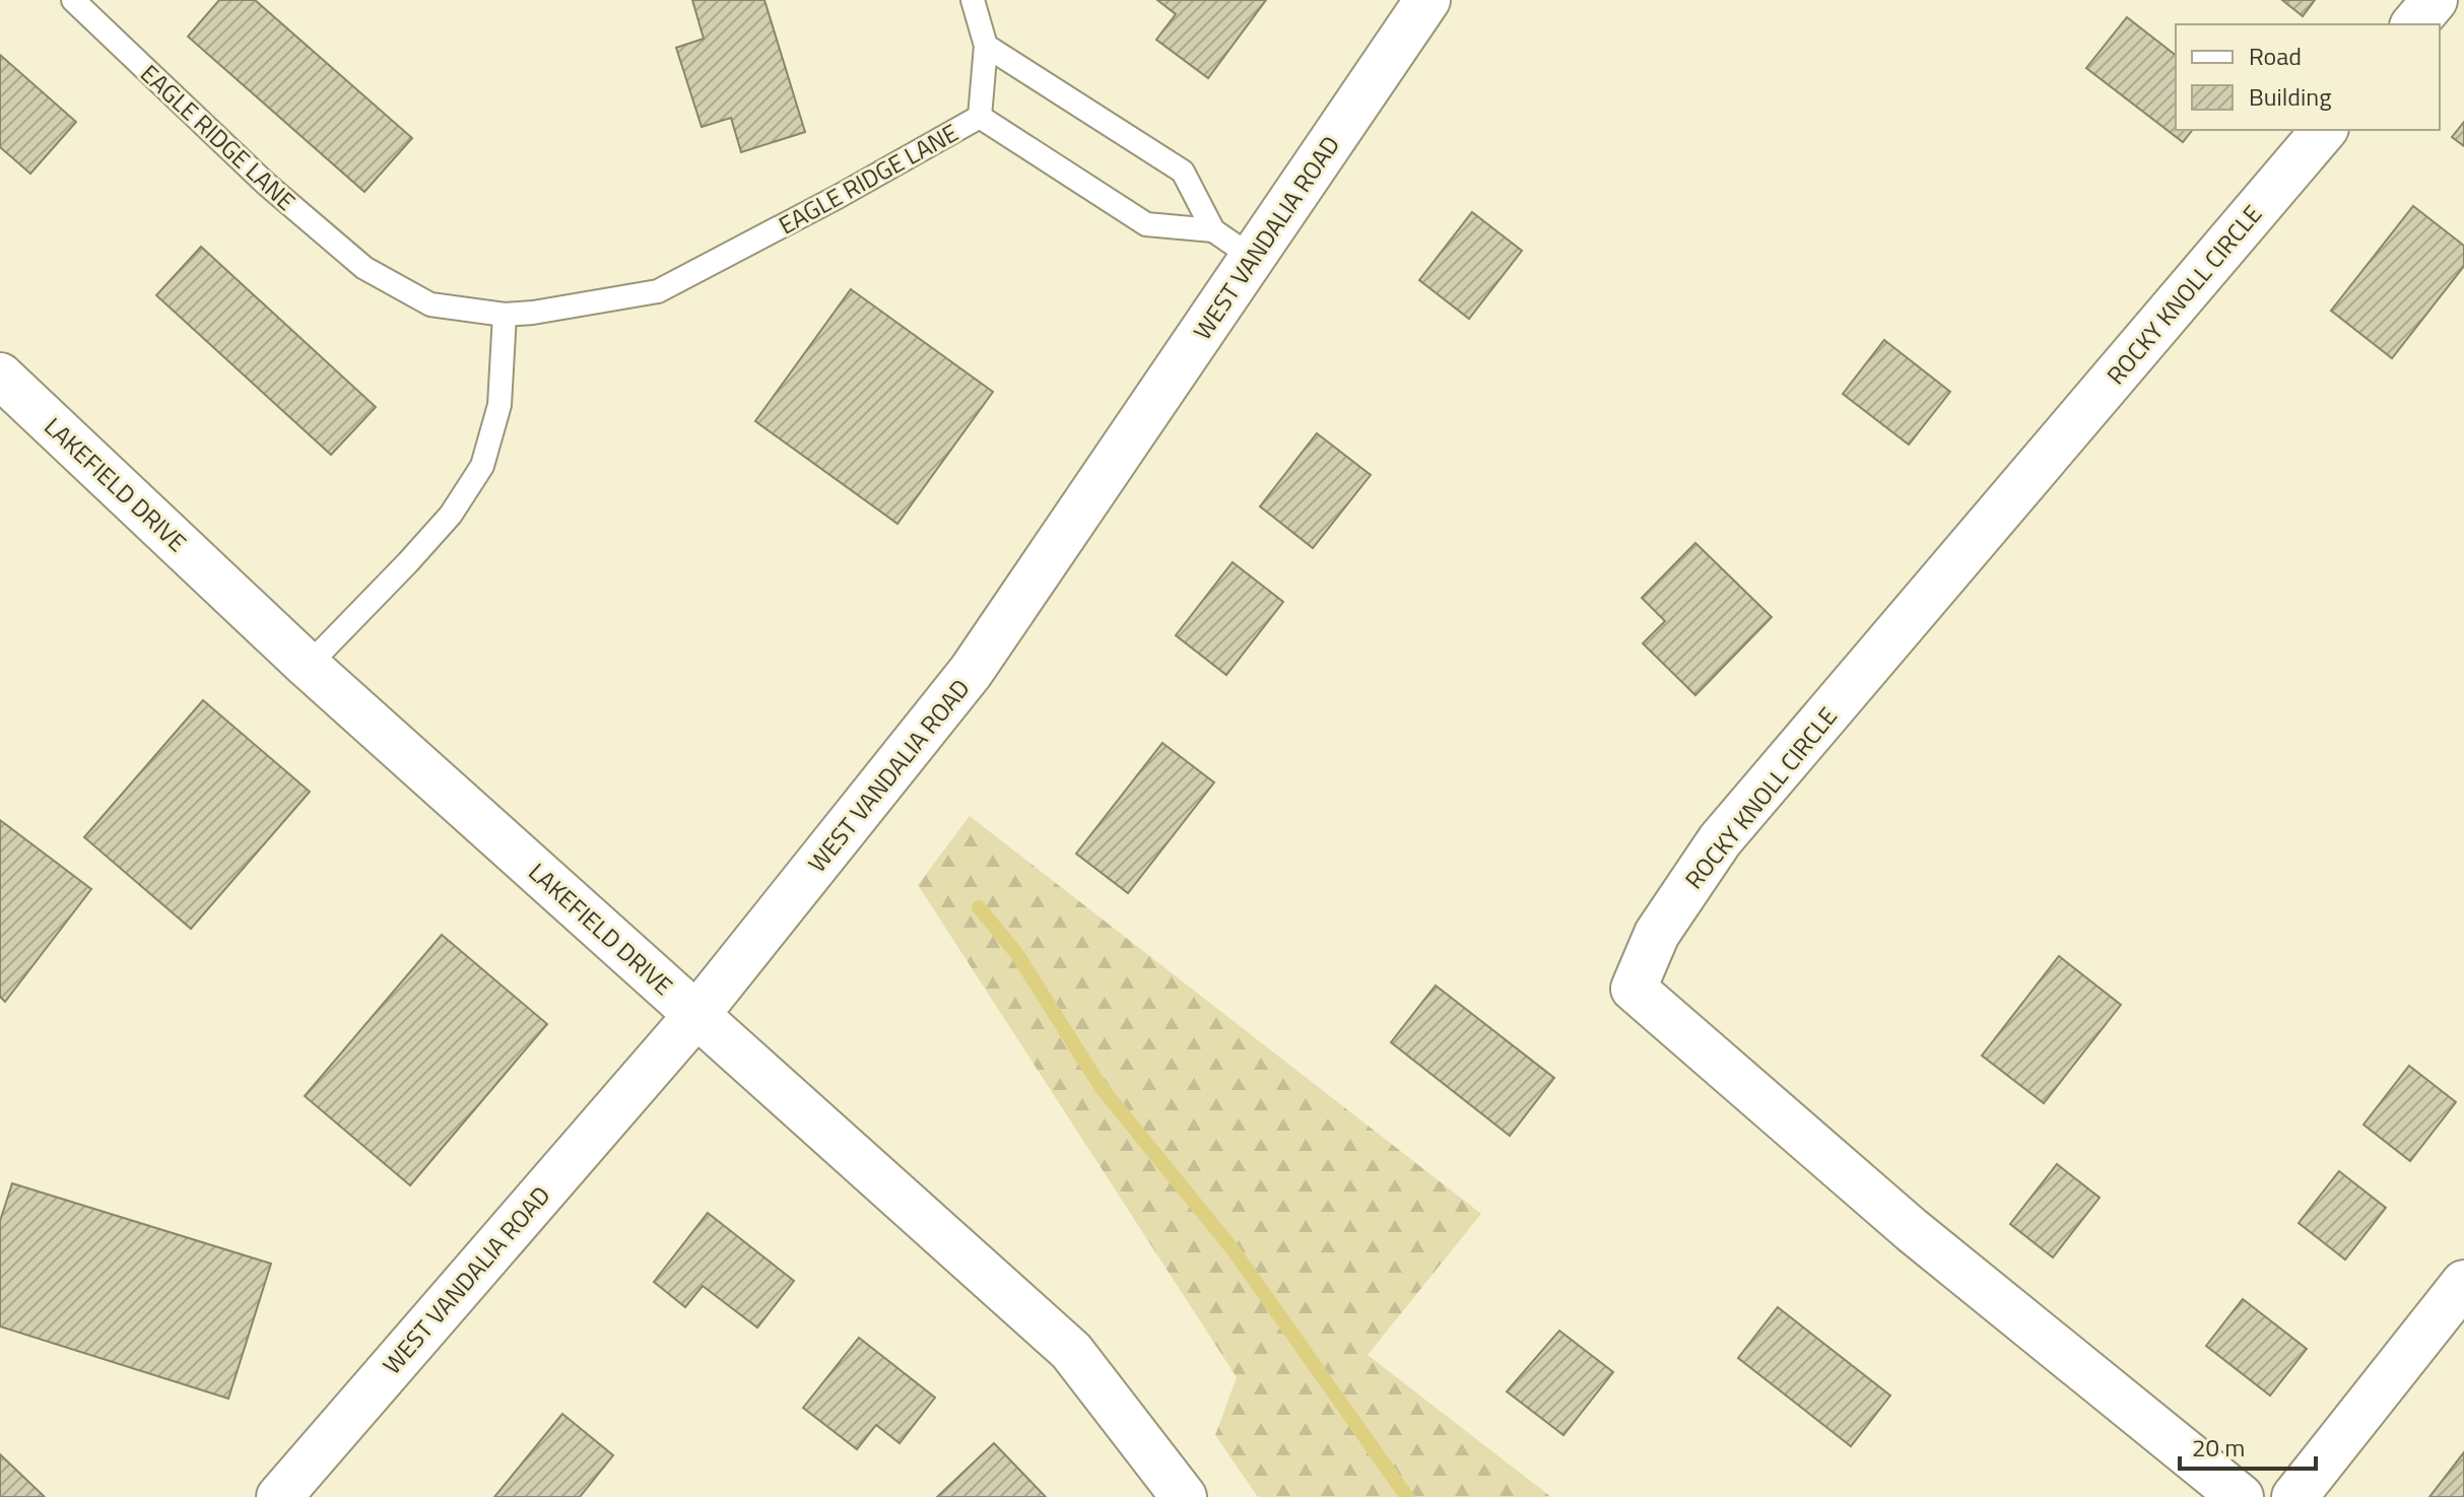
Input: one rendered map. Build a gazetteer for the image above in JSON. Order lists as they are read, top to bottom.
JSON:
{
  "streets": {
    "street": ["WEST VANDALIA ROAD", "ROCKY KNOLL CIRCLE", "LAKEFIELD DRIVE"],
    "lane": ["EAGLE RIDGE LANE"]
  },
  "crossings": [
    ["WEST VANDALIA ROAD", "LAKEFIELD DRIVE"]
  ],
  "legend": ["Road", "Building"],
  "scale_bar": "20 m"
}
